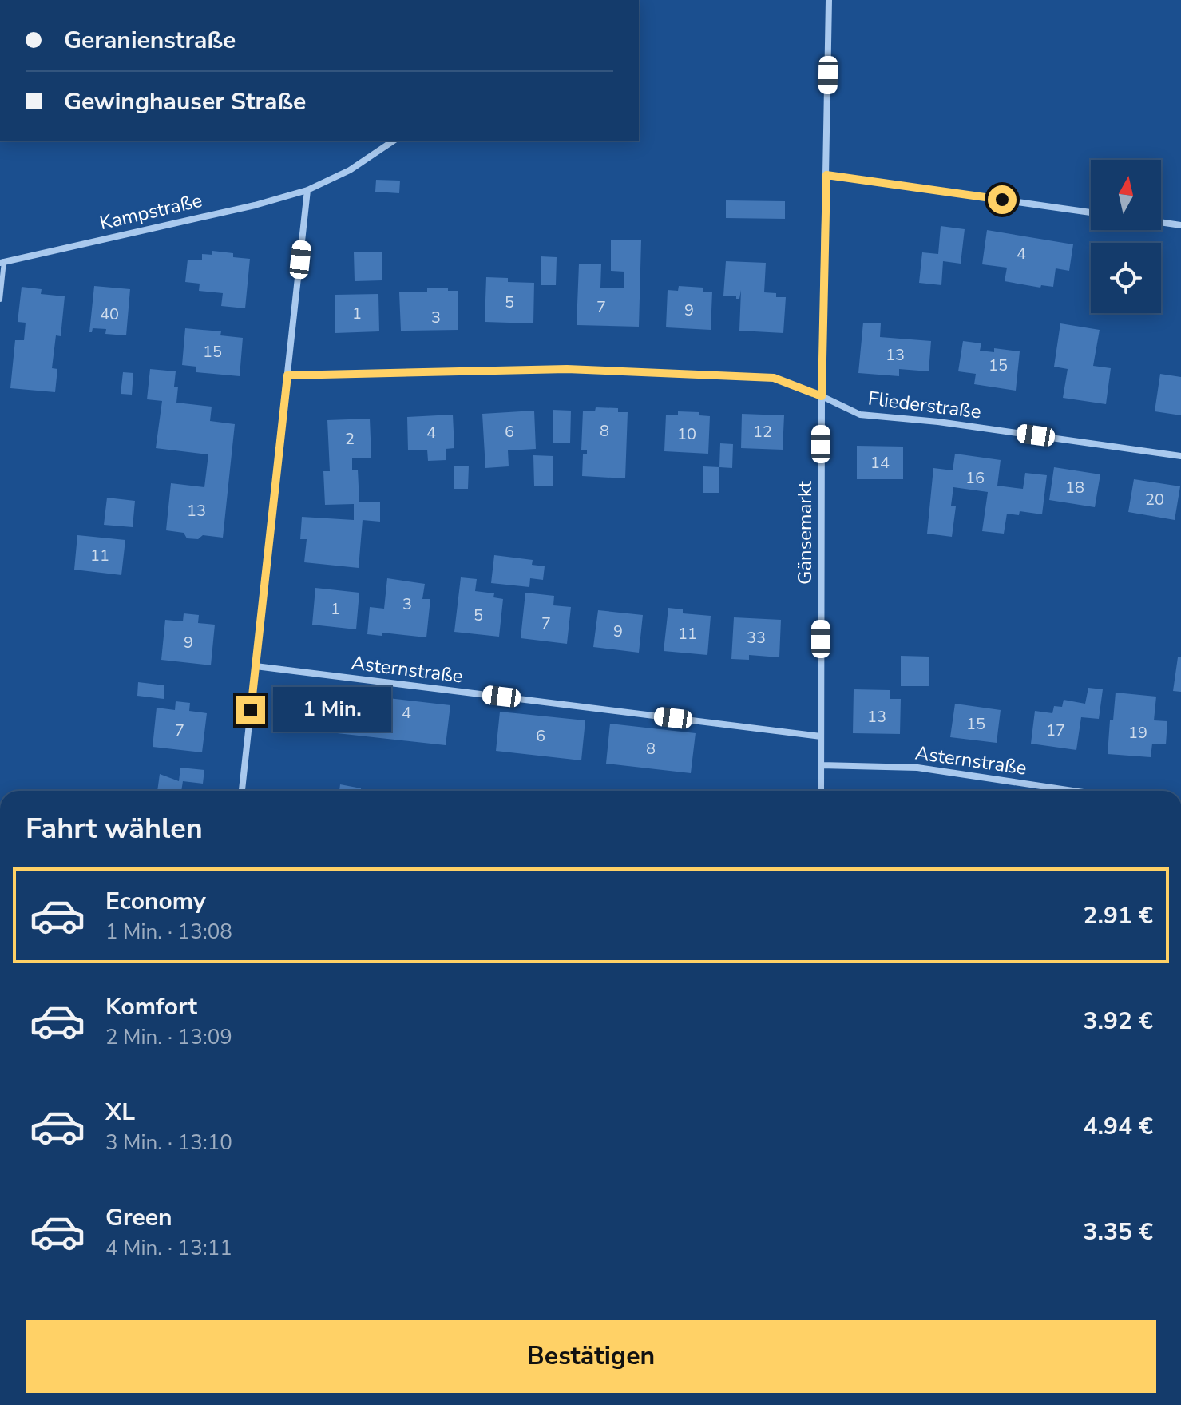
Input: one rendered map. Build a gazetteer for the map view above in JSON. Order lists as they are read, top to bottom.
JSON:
{
  "streets": {
    "street": [
      "Kampstraße",
      "Fliederstraße",
      "Gänsemarkt",
      "Asternstraße"
    ]
  },
  "crossings": [
    ["Fliederstraße", "Gänsemarkt"],
    ["Gänsemarkt", "Asternstraße"]
  ],
  "house_numbers": [
    "4",
    "5",
    "7",
    "9",
    "1",
    "40",
    "3",
    "15",
    "13",
    "15",
    "8",
    "6",
    "12",
    "4",
    "10",
    "2",
    "14",
    "16",
    "18",
    "20",
    "13",
    "11",
    "3",
    "1",
    "5",
    "7",
    "9",
    "11",
    "33",
    "9",
    "4",
    "13",
    "15",
    "7",
    "17",
    "19",
    "6",
    "8"
  ],
  "north": "top",
  "page": {
    "banner": ["Geranienstraße", "Gewinghauser Straße"],
    "bubble": "1 Min.",
    "heading": "Fahrt wählen",
    "list": [
      {
        "name": "Economy",
        "note": "1 Min. · 13:08",
        "value": "2.91 €"
      },
      {
        "name": "Komfort",
        "note": "2 Min. · 13:09",
        "value": "3.92 €"
      },
      {
        "name": "XL",
        "note": "3 Min. · 13:10",
        "value": "4.94 €"
      },
      {
        "name": "Green",
        "note": "4 Min. · 13:11",
        "value": "3.35 €"
      }
    ],
    "buttons": "Bestätigen"
  }
}
